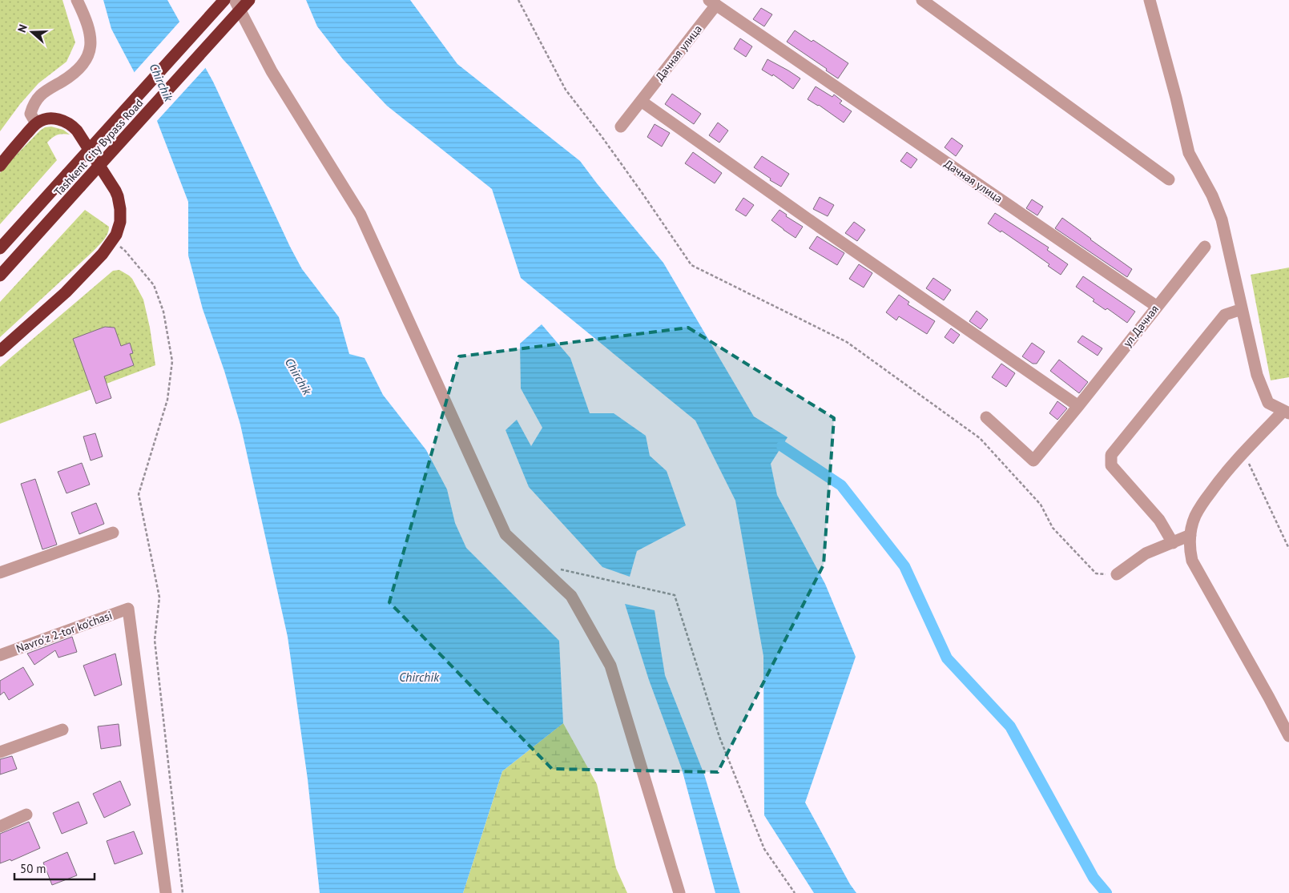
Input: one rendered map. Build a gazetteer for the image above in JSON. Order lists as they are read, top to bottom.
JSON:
{
  "streets": {
    "highway": ["Tashkent City Bypass Road"],
    "street": ["Дачная улица", "ул.Дачная", "Navro'z 2-tor ko'chasi"]
  },
  "crossings": [
    ["Дачная улица", "ул.Дачная"]
  ],
  "water": ["Chirchik"],
  "scale_bar": "50 m",
  "north": "left"
}
